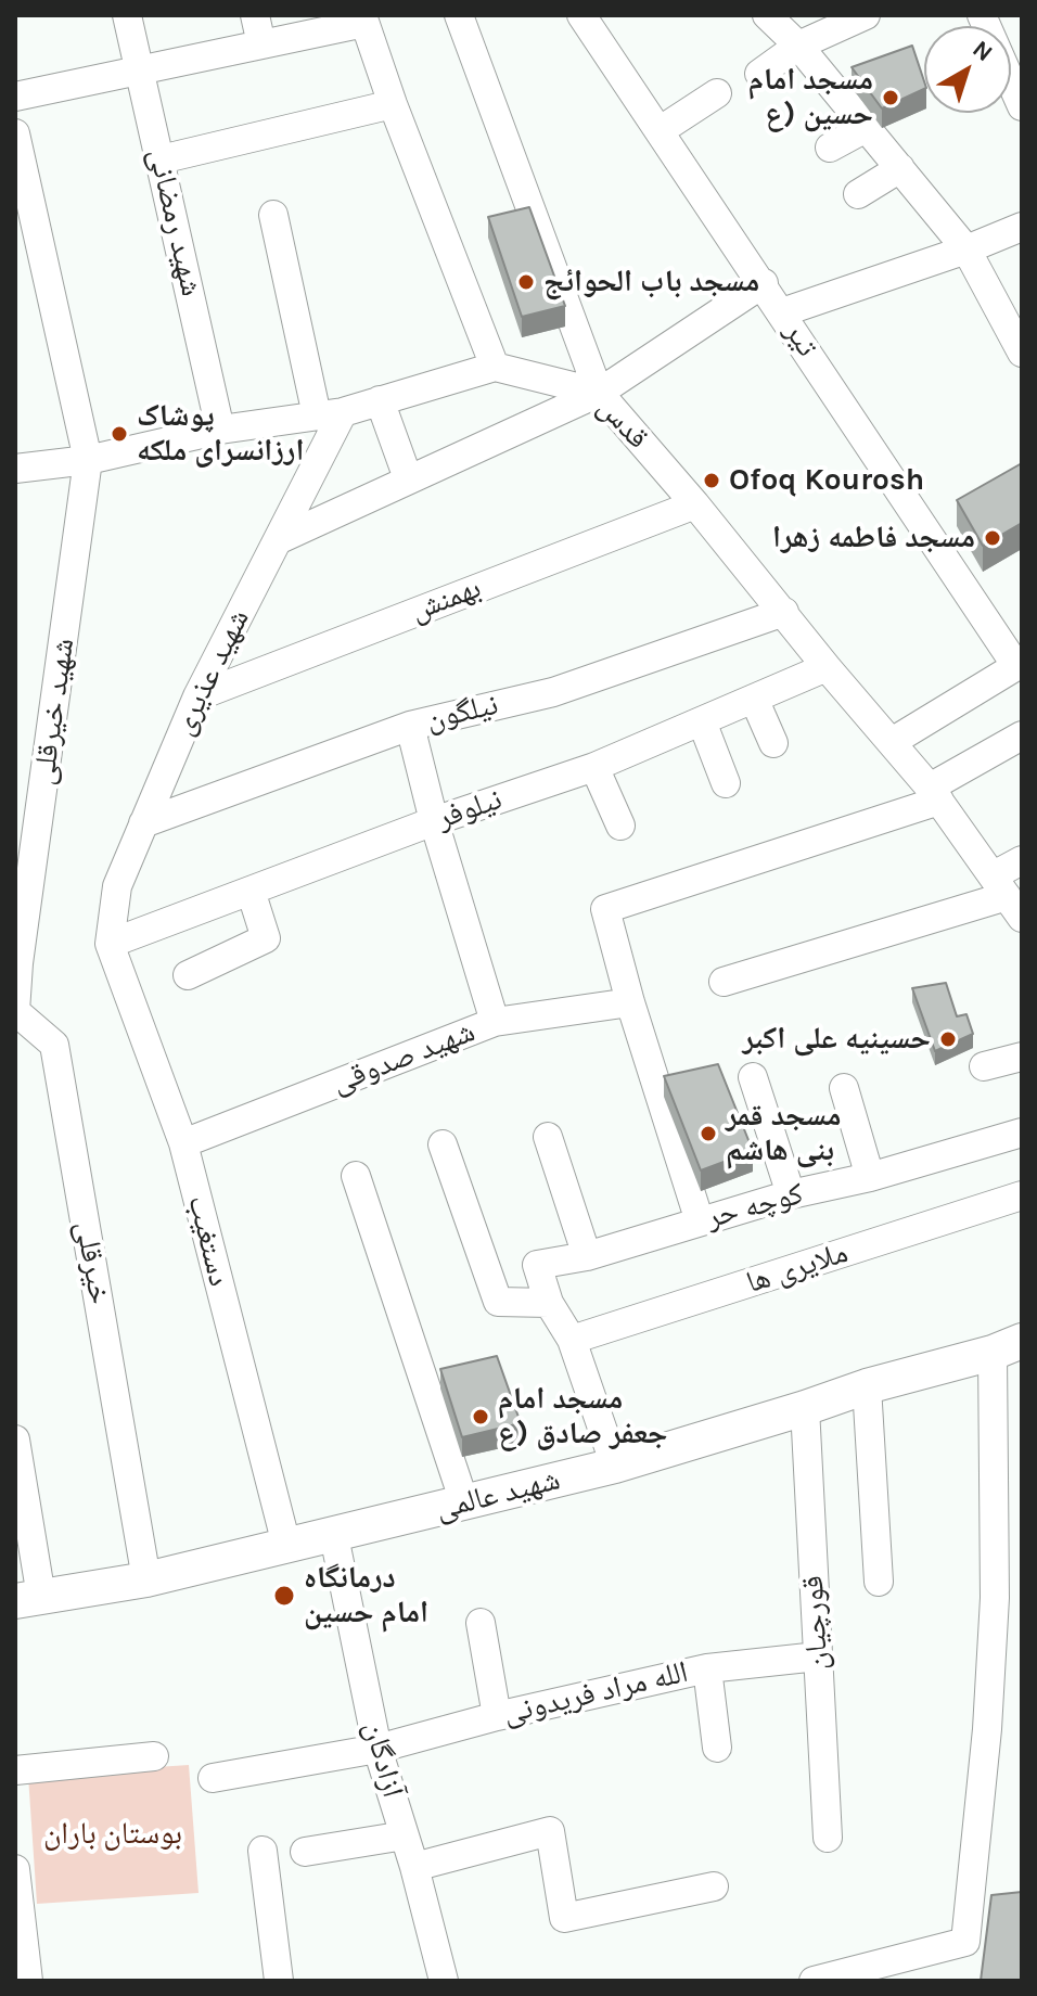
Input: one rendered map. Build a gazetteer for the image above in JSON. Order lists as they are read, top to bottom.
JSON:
{
  "streets": {
    "main road": ["شهید عالمی"],
    "street": [
      "شهید رمضانی",
      "تیر",
      "قدس",
      "بهمنش",
      "شهید عذیری",
      "شهید خیرقلی",
      "نیلگون",
      "نیلوفر",
      "شهید صدوقی",
      "کوچه حر",
      "دستغیب",
      "خیرقلی",
      "ملایری ها",
      "قورچیان",
      "الله مراد فریدونی",
      "آزادگان"
    ]
  },
  "crossings": [
    ["تیر", "قدس"],
    ["قدس", "بهمنش"],
    ["قدس", "نیلگون"],
    ["قدس", "نیلوفر"],
    ["بهمنش", "شهید عذیری"],
    ["شهید عذیری", "نیلگون"],
    ["شهید عذیری", "نیلوفر"],
    ["شهید عذیری", "دستغیب"],
    ["شهید خیرقلی", "خیرقلی"],
    ["نیلوفر", "دستغیب"],
    ["شهید صدوقی", "دستغیب"],
    ["دستغیب", "شهید عالمی"],
    ["خیرقلی", "شهید عالمی"],
    ["شهید عالمی", "قورچیان"],
    ["شهید عالمی", "آزادگان"],
    ["قورچیان", "الله مراد فریدونی"],
    ["الله مراد فریدونی", "آزادگان"]
  ],
  "parks": ["بوستان باران"],
  "places": [
    "مسجد امام حسین (ع",
    "مسجد باب الحوائج",
    "پوشاک ارزانسرای ملکه",
    "Ofoq Kourosh",
    "مسجد فاطمه زهرا",
    "حسینیه علی اکبر",
    "مسجد قمر بنی هاشم",
    "مسجد امام جعفر صادق (ع",
    "درمانگاه امام حسین"
  ],
  "north": "top right"
}
